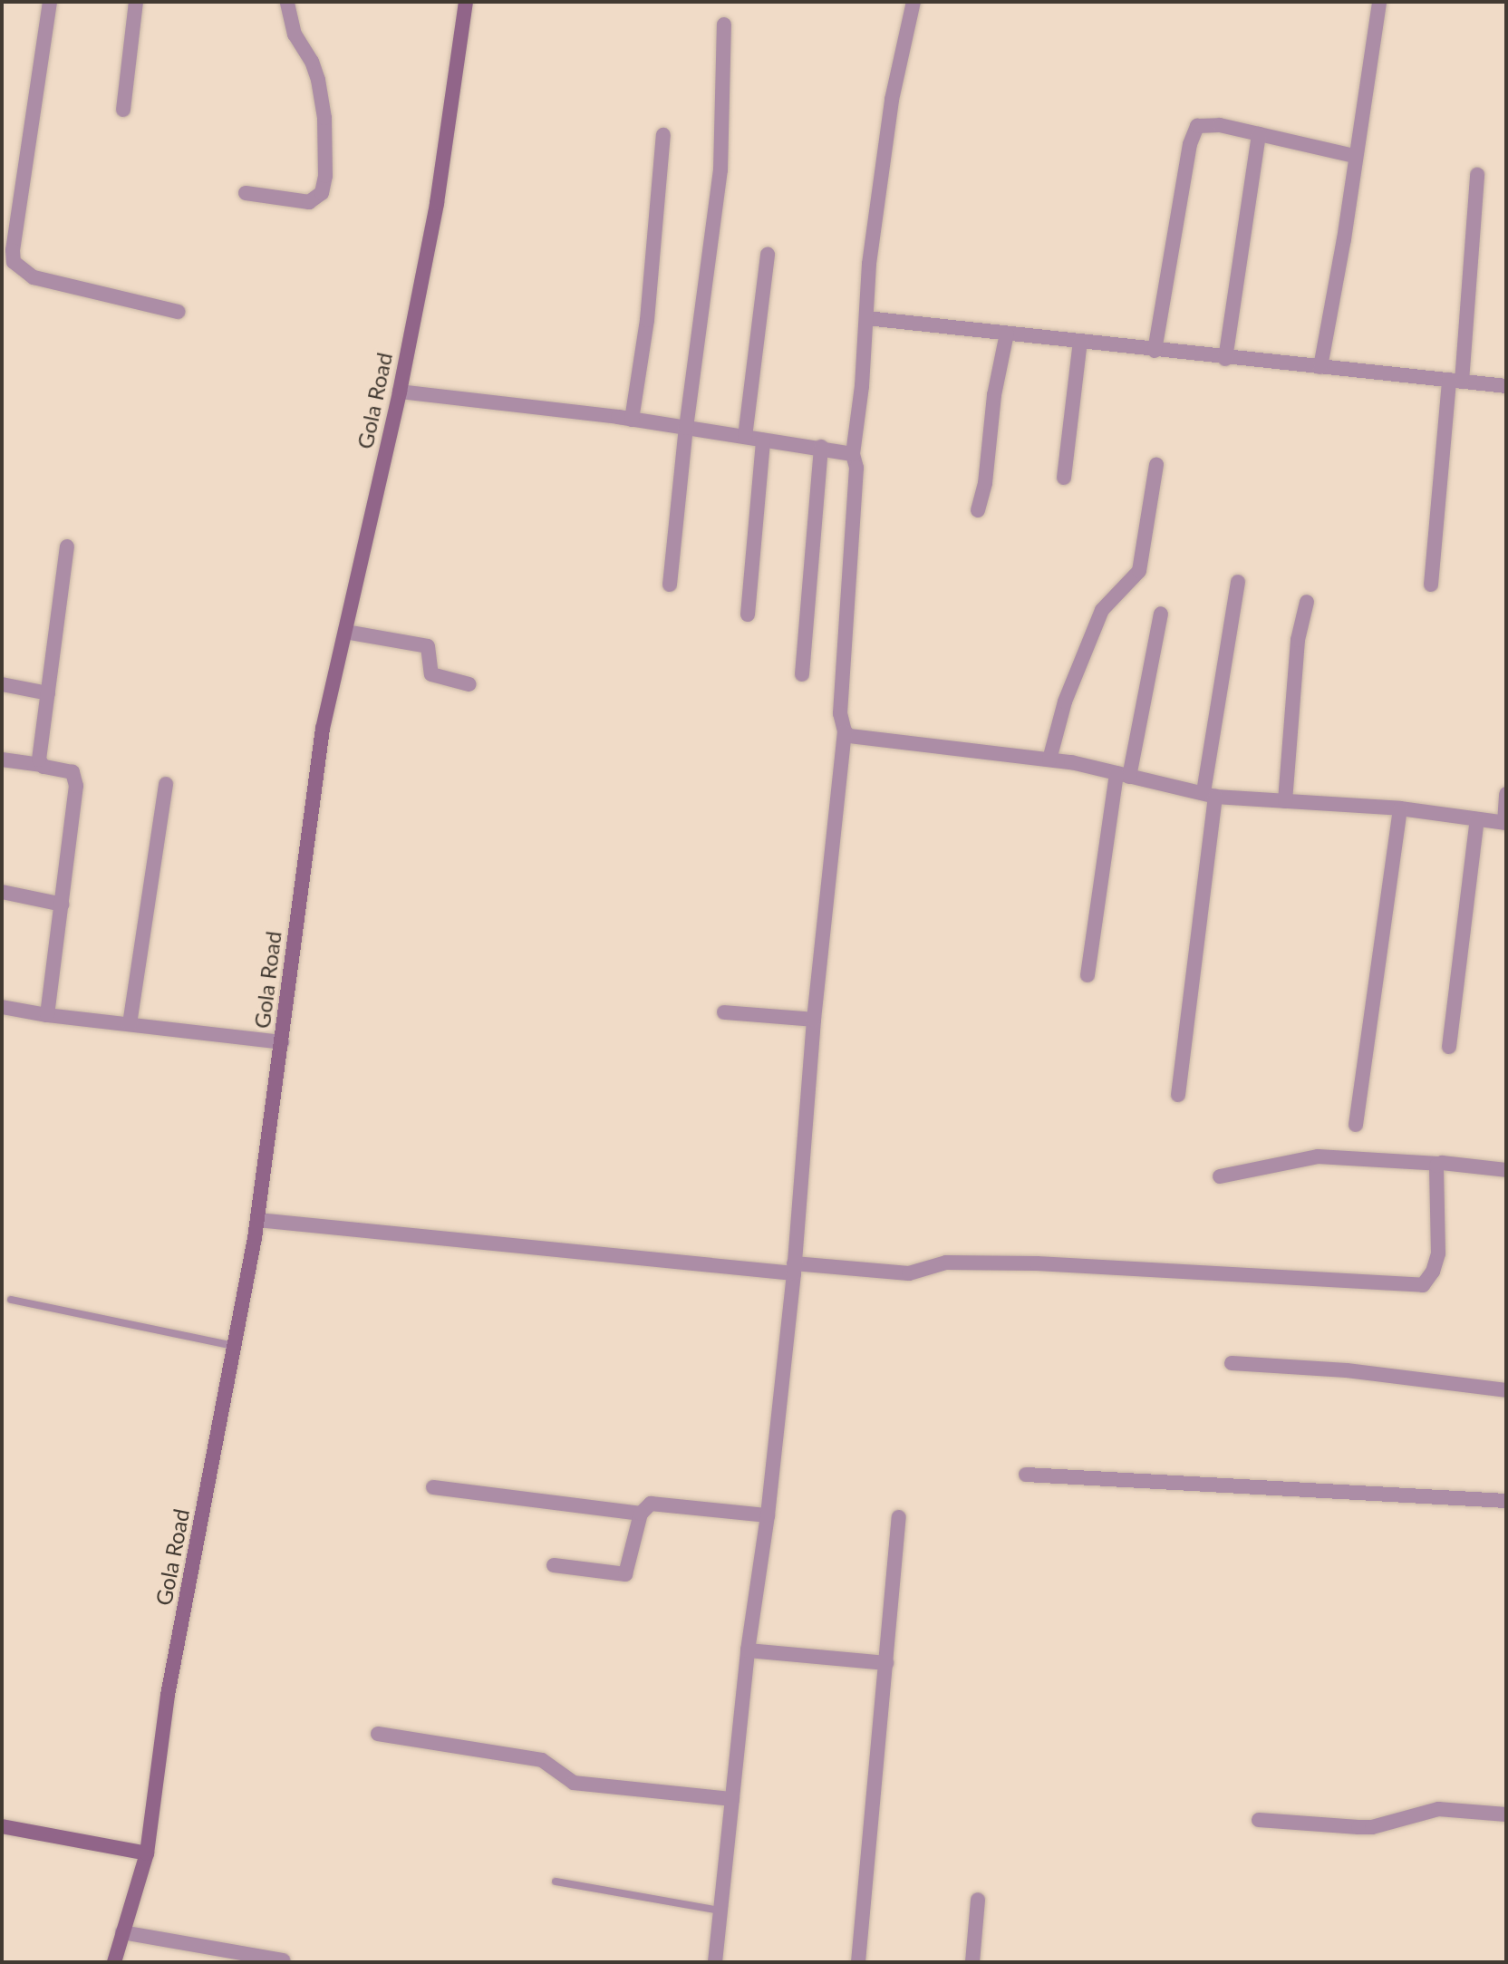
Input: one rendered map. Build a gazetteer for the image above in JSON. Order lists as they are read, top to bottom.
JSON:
{
  "streets": {
    "street": ["Gola Road"]
  }
}
